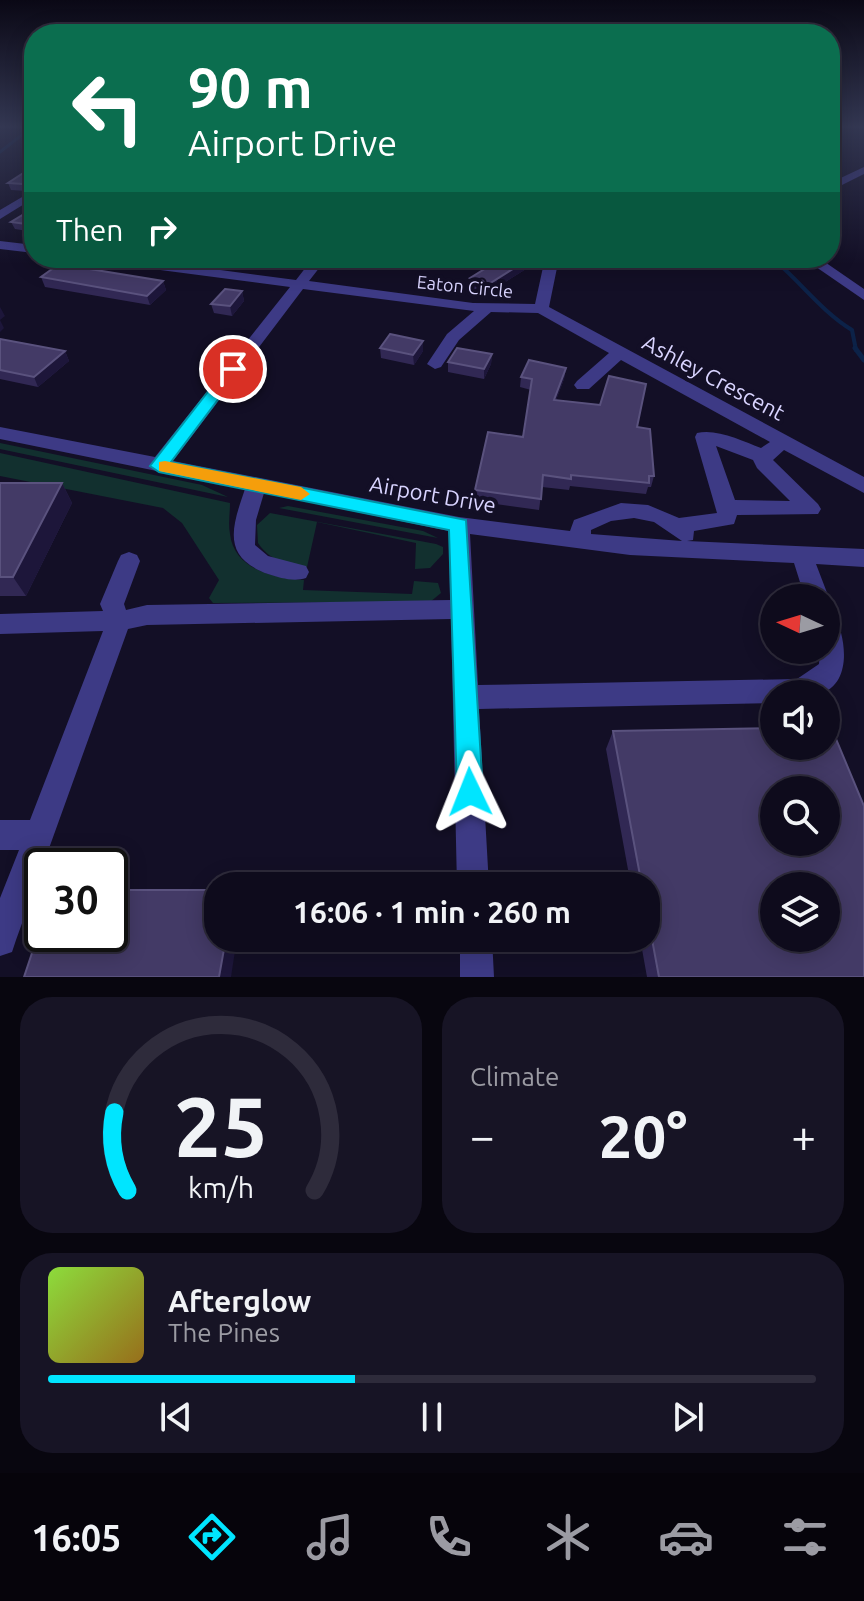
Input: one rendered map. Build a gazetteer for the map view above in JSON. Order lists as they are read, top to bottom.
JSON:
{
  "streets": {
    "street": ["Eaton Circle", "Ashley Crescent", "Airport Drive"]
  },
  "crossings": [
    ["Eaton Circle", "Ashley Crescent"]
  ],
  "north": "left",
  "page": {
    "turn": ["90 m", "Airport Drive"],
    "then": "Then",
    "limit": "30",
    "trip": "16:06 · 1 min · 260 m",
    "tile": "Climate",
    "heat": ["−", "20°", "+"],
    "song": ["Afterglow", "The Pines"],
    "tabs": "16:05",
    "gauge": ["25", "km/h"]
  }
}
